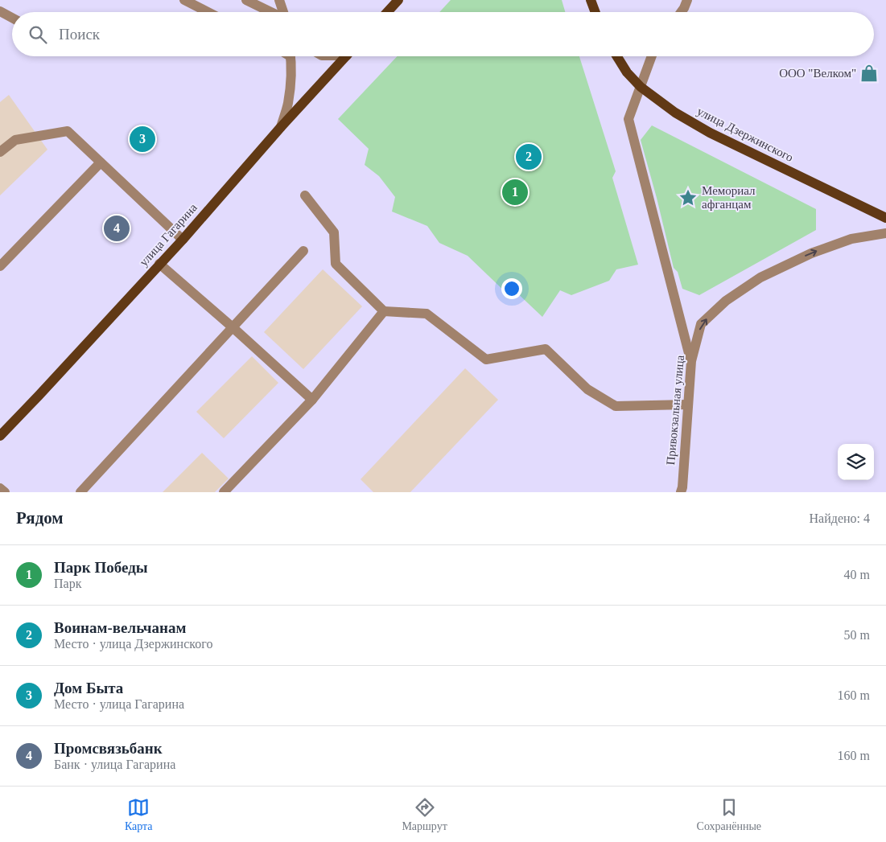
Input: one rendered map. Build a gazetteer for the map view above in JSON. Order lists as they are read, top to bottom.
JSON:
{
  "streets": {
    "main road": ["улица Дзержинского", "улица Гагарина"],
    "street": ["Привокзальная улица"]
  },
  "one_way": ["Привокзальная улица"],
  "places": {
    "shop": ["ООО \"Велком\""],
    "place": ["Мемориал афганцам"]
  },
  "page": {
    "search": "Поиск",
    "pins": [
      "3",
      "2",
      "1",
      "4"
    ],
    "heading": ["Рядом", "Найдено: 4"],
    "list": [
      {
        "mark": "1",
        "name": "Парк Победы",
        "note": "Парк",
        "value": "40 m"
      },
      {
        "mark": "2",
        "name": "Воинам-вельчанам",
        "note": "Место · улица Дзержинского",
        "value": "50 m"
      },
      {
        "mark": "3",
        "name": "Дом Быта",
        "note": "Место · улица Гагарина",
        "value": "160 m"
      },
      {
        "mark": "4",
        "name": "Промсвязьбанк",
        "note": "Банк · улица Гагарина",
        "value": "160 m"
      }
    ],
    "nav": ["Карта", "Маршрут", "Сохранённые"]
  }
}
